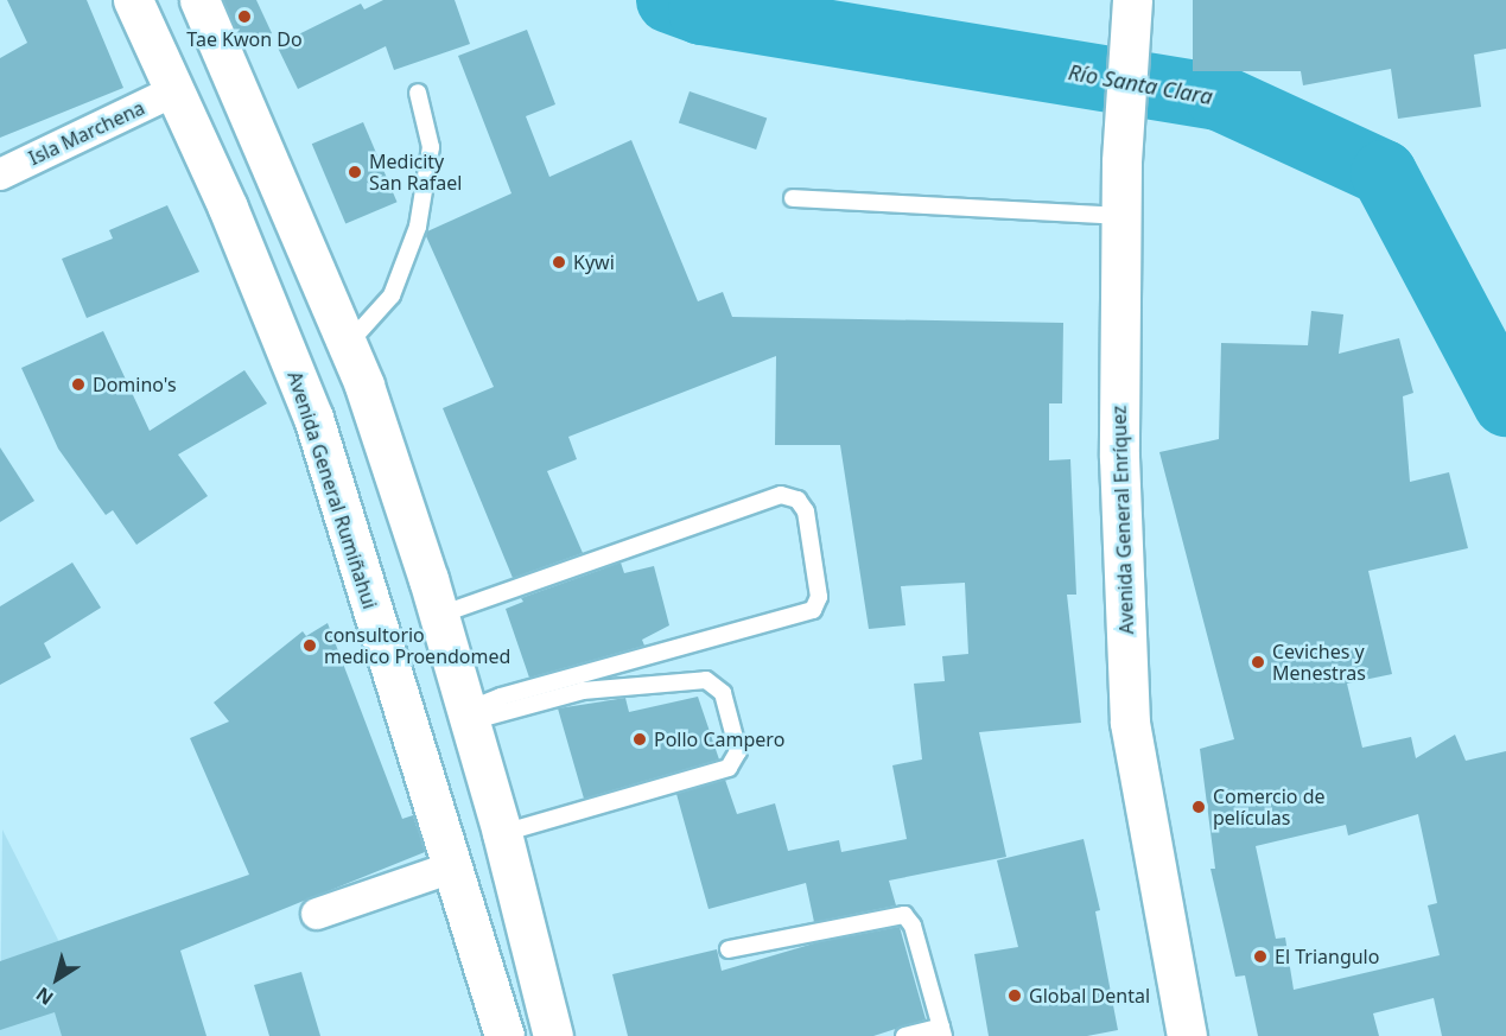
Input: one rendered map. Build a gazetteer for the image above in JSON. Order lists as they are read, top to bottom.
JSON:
{
  "streets": {
    "main road": ["Avenida General Rumiñahui", "Avenida General Enríquez"],
    "street": ["Isla Marchena"]
  },
  "crossings": [
    ["Isla Marchena", "Avenida General Rumiñahui"]
  ],
  "water": ["Río Santa Clara"],
  "places": [
    "Tae Kwon Do",
    "Medicity San Rafael",
    "Kywi",
    "Domino's",
    "consultorio medico Proendomed",
    "Ceviches y Menestras",
    "Pollo Campero",
    "Comercio de películas",
    "El Triangulo",
    "Global Dental"
  ],
  "north": "bottom left"
}
